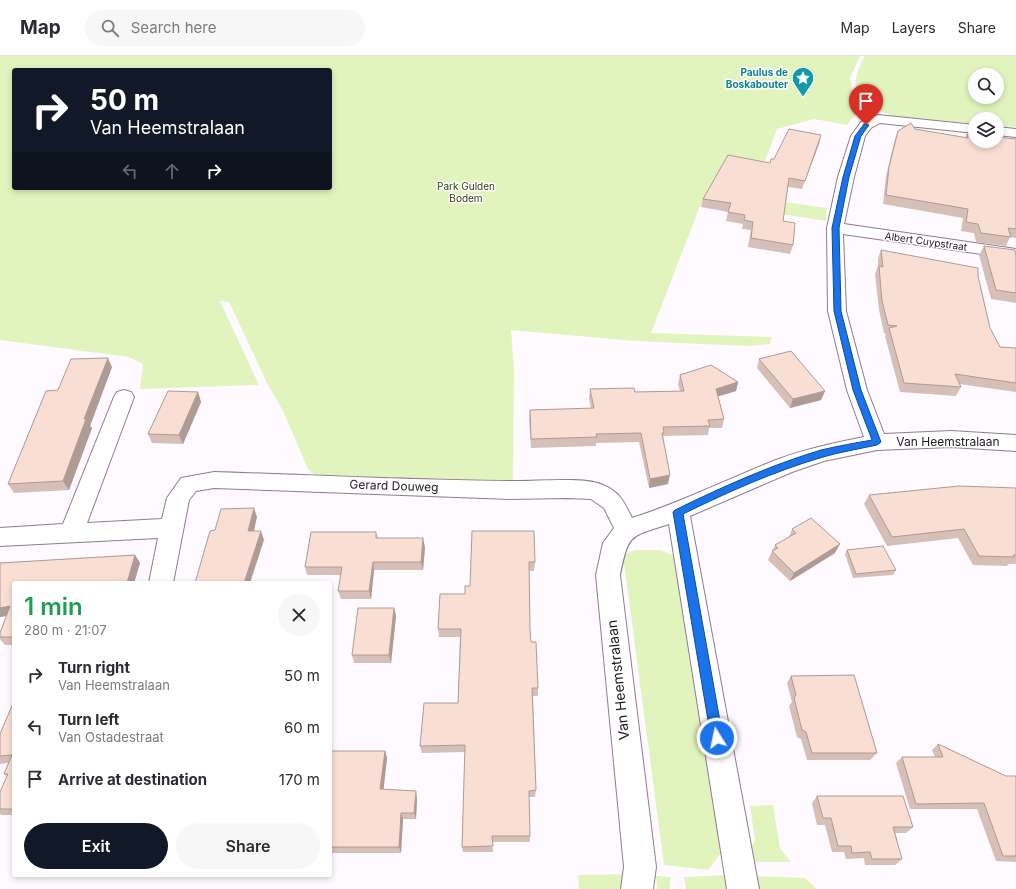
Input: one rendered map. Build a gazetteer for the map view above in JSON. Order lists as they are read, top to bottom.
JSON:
{
  "streets": {
    "street": ["Albert Cuypstraat", "Van Heemstralaan", "Gerard Douweg"]
  },
  "crossings": [
    ["Van Heemstralaan", "Gerard Douweg"]
  ],
  "parks": ["Park Gulden Bodem"],
  "places": {
    "place": ["Paulus de Boskabouter"]
  },
  "page": {
    "header": "Map",
    "search": "Search here",
    "nav": ["Map", "Layers", "Share"],
    "turn": ["50 m", "Van Heemstralaan"],
    "heading": ["1 min", "280 m · 21:07"],
    "list": [
      {
        "name": "Turn right",
        "note": "Van Heemstralaan",
        "value": "50 m"
      },
      {
        "name": "Turn left",
        "note": "Van Ostadestraat",
        "value": "60 m"
      },
      {
        "name": "Arrive at destination",
        "value": "170 m"
      }
    ],
    "buttons": ["Exit", "Share"]
  }
}
